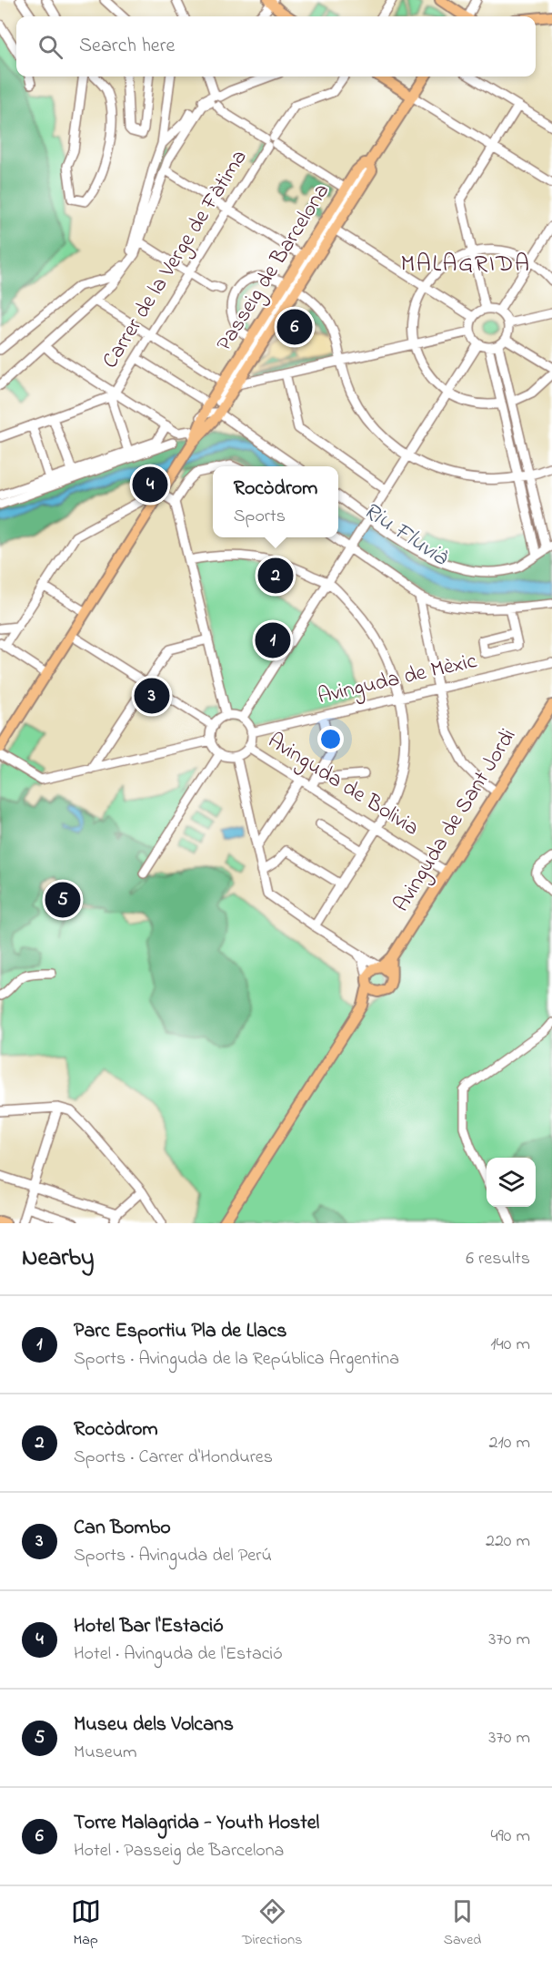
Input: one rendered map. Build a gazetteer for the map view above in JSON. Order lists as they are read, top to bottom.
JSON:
{
  "streets": {
    "main road": ["Passeig de Barcelona", "Avinguda de Sant Jordi"],
    "street": ["Carrer de la Verge de Fàtima", "Avinguda de Mèxic", "Avinguda de Bolivia"]
  },
  "crossings": [
    ["Avinguda de Mèxic", "Avinguda de Bolivia"],
    ["Avinguda de Bolivia", "Avinguda de Sant Jordi"]
  ],
  "districts": ["MALAGRIDA"],
  "water": ["Riu Fluvià"],
  "page": {
    "search": "Search here",
    "pins": [
      "6",
      "4",
      "2",
      "1",
      "3",
      "5"
    ],
    "popup": ["Rocòdrom", "Sports"],
    "heading": ["Nearby", "6 results"],
    "list": [
      {
        "mark": "1",
        "name": "Parc Esportiu Pla de Llacs",
        "note": "Sports · Avinguda de la República Argentina",
        "value": "140 m"
      },
      {
        "mark": "2",
        "name": "Rocòdrom",
        "note": "Sports · Carrer d'Hondures",
        "value": "210 m"
      },
      {
        "mark": "3",
        "name": "Can Bombo",
        "note": "Sports · Avinguda del Perú",
        "value": "220 m"
      },
      {
        "mark": "4",
        "name": "Hotel Bar l'Estació",
        "note": "Hotel · Avinguda de l'Estació",
        "value": "370 m"
      },
      {
        "mark": "5",
        "name": "Museu dels Volcans",
        "note": "Museum",
        "value": "370 m"
      },
      {
        "mark": "6",
        "name": "Torre Malagrida - Youth Hostel",
        "note": "Hotel · Passeig de Barcelona",
        "value": "490 m"
      }
    ],
    "nav": ["Map", "Directions", "Saved"]
  }
}
